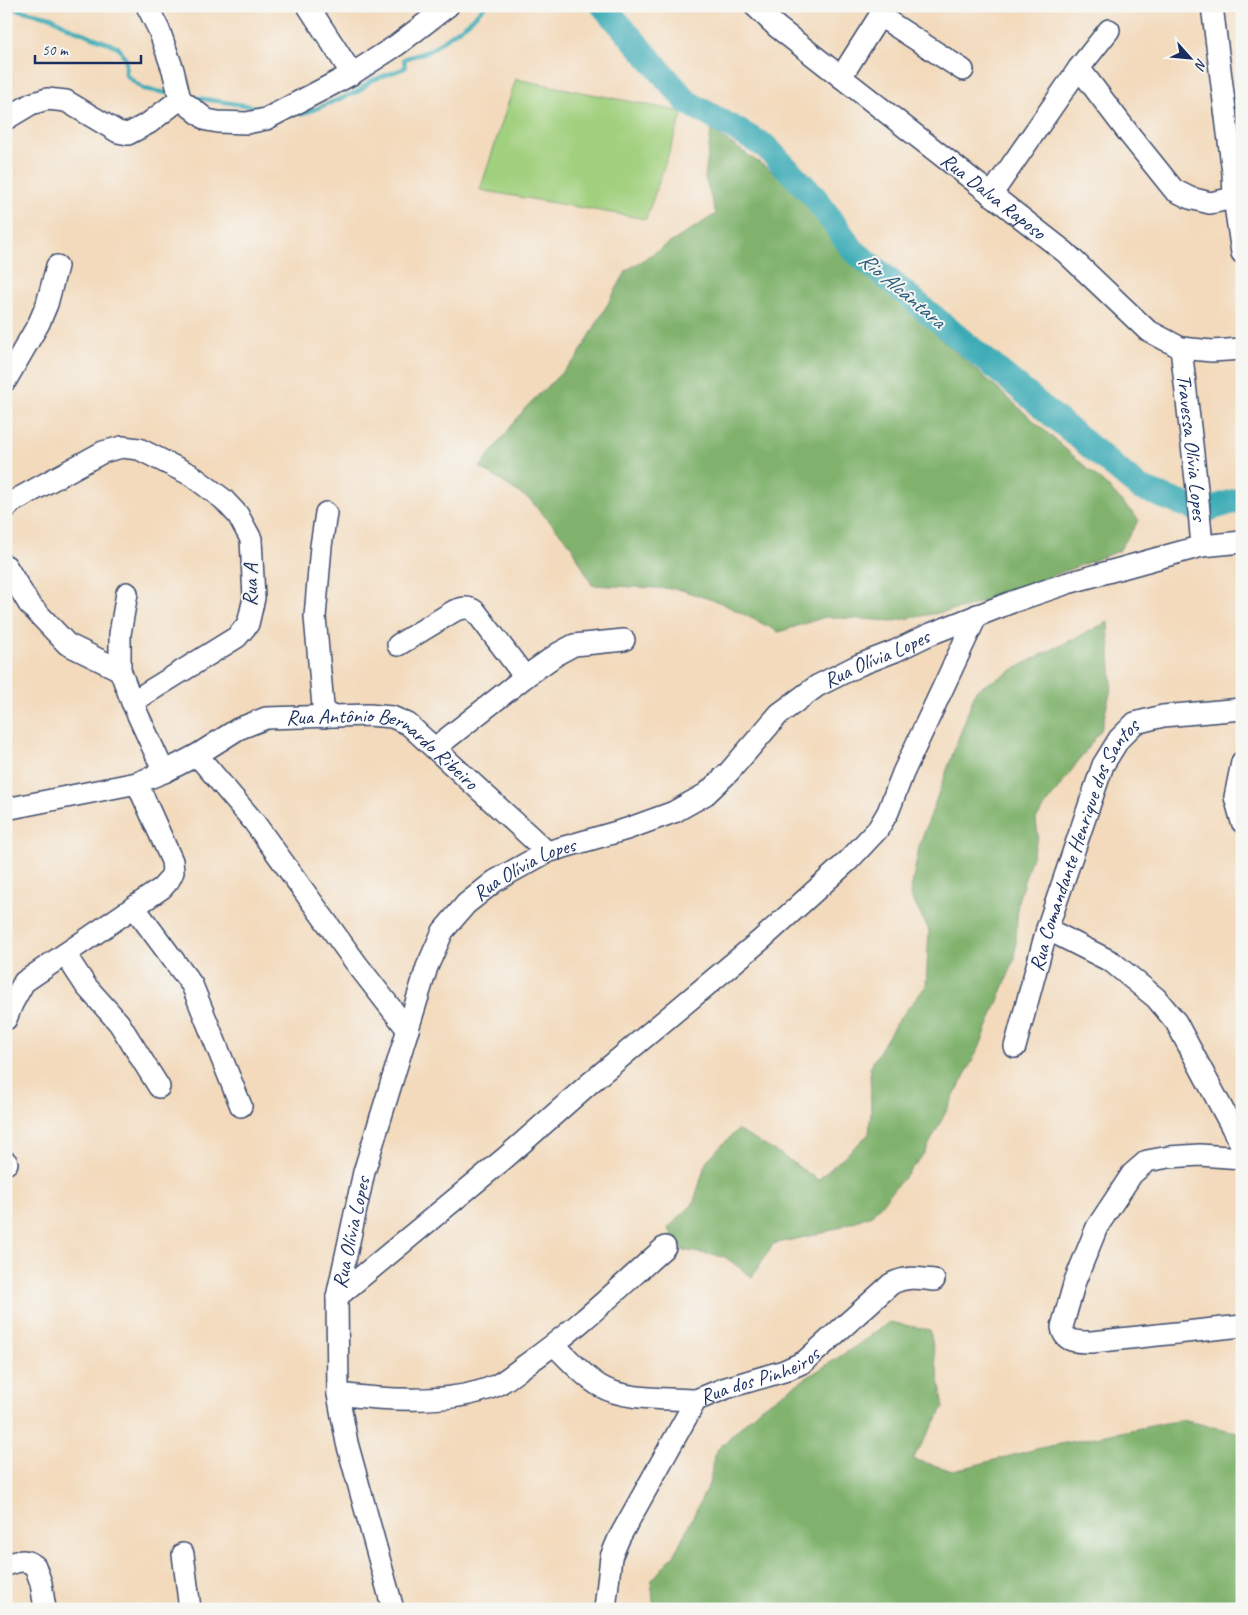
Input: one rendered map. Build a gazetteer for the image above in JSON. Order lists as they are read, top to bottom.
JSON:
{
  "streets": {
    "street": [
      "Rua Dalva Raposo",
      "Travessa Olívia Lopes",
      "Rua A",
      "Rua Olívia Lopes",
      "Rua Antônio Bernardo Ribeiro",
      "Rua Comandante Henrique dos Santos",
      "Rua dos Pinheiros"
    ]
  },
  "crossings": [
    ["Rua Dalva Raposo", "Travessa Olívia Lopes"],
    ["Travessa Olívia Lopes", "Rua Olívia Lopes"],
    ["Rua Olívia Lopes", "Rua Antônio Bernardo Ribeiro"]
  ],
  "water": ["Rio Alcântara"],
  "scale_bar": "50 m",
  "north": "bottom right"
}
